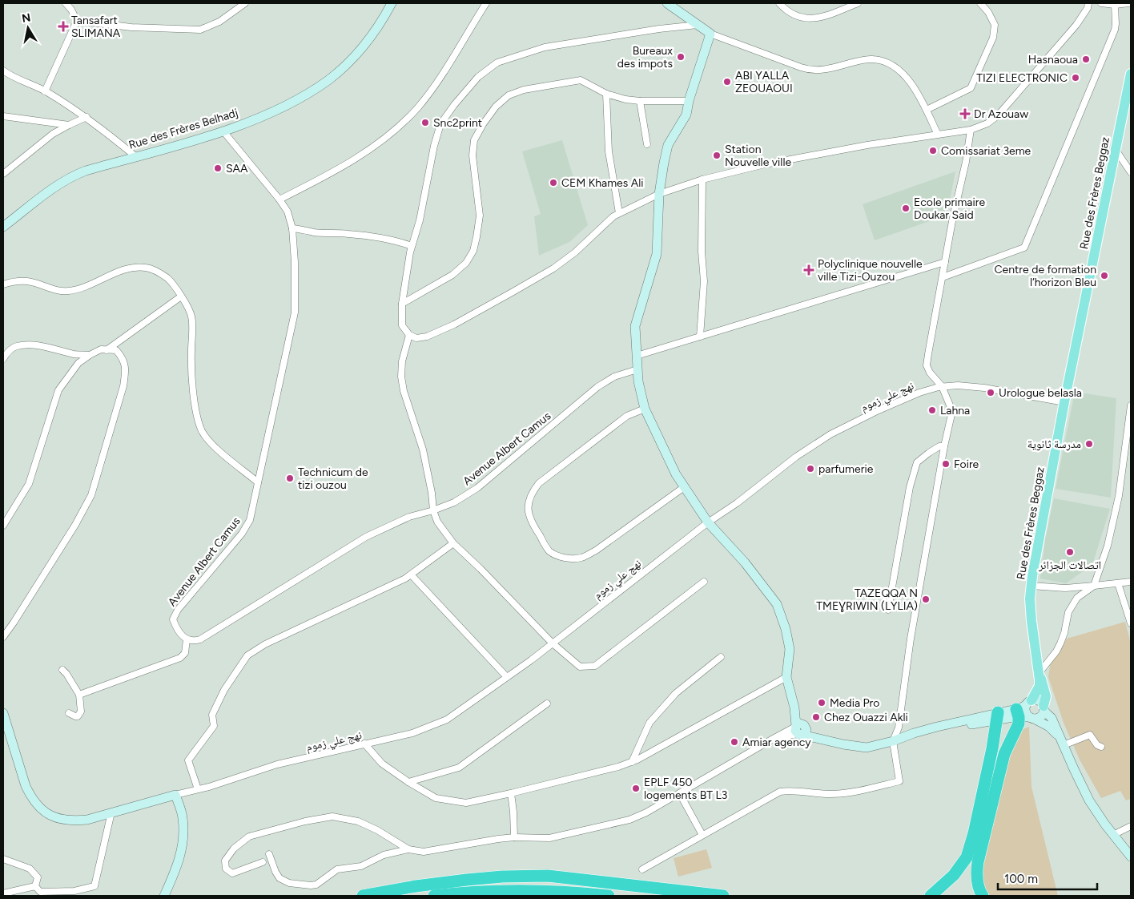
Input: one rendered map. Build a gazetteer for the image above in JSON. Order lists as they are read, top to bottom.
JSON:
{
  "streets": {
    "main road": ["Rue des Frères Beggaz"],
    "street": ["Rue des Frères Belhadj", "نهج علي زموم", "Avenue Albert Camus"]
  },
  "crossings": [
    ["Rue des Frères Belhadj", "Avenue Albert Camus"],
    ["Rue des Frères Beggaz", "نهج علي زموم"]
  ],
  "places": {
    "health": ["Tansafart SLIMANA", "Dr Azouaw", "Polyclinique nouvelle ville Tizi-Ouzou"],
    "other": [
      "Bureaux des impots",
      "Hasnaoua",
      "TIZI ELECTRONIC",
      "ABI YALLA ZEOUAOUI",
      "Snc2print",
      "Comissariat 3eme",
      "Station Nouvelle ville",
      "SAA",
      "CEM Khames Ali",
      "Ecole primaire Doukar Said",
      "Centre de formation l’horizon Bleu",
      "Urologue belasla",
      "Lahna",
      "مدرسة ثانوية",
      "Foire",
      "parfumerie",
      "Technicum de tizi ouzou",
      "اتصالات الجزائر",
      "TAZEQQA N TMEƔRIWIN (LYLIA)",
      "Media Pro",
      "Chez Ouazzi Akli",
      "Amiar agency",
      "EPLF 450 logements BT L3"
    ]
  },
  "scale_bar": "100 m",
  "north": "top"
}
